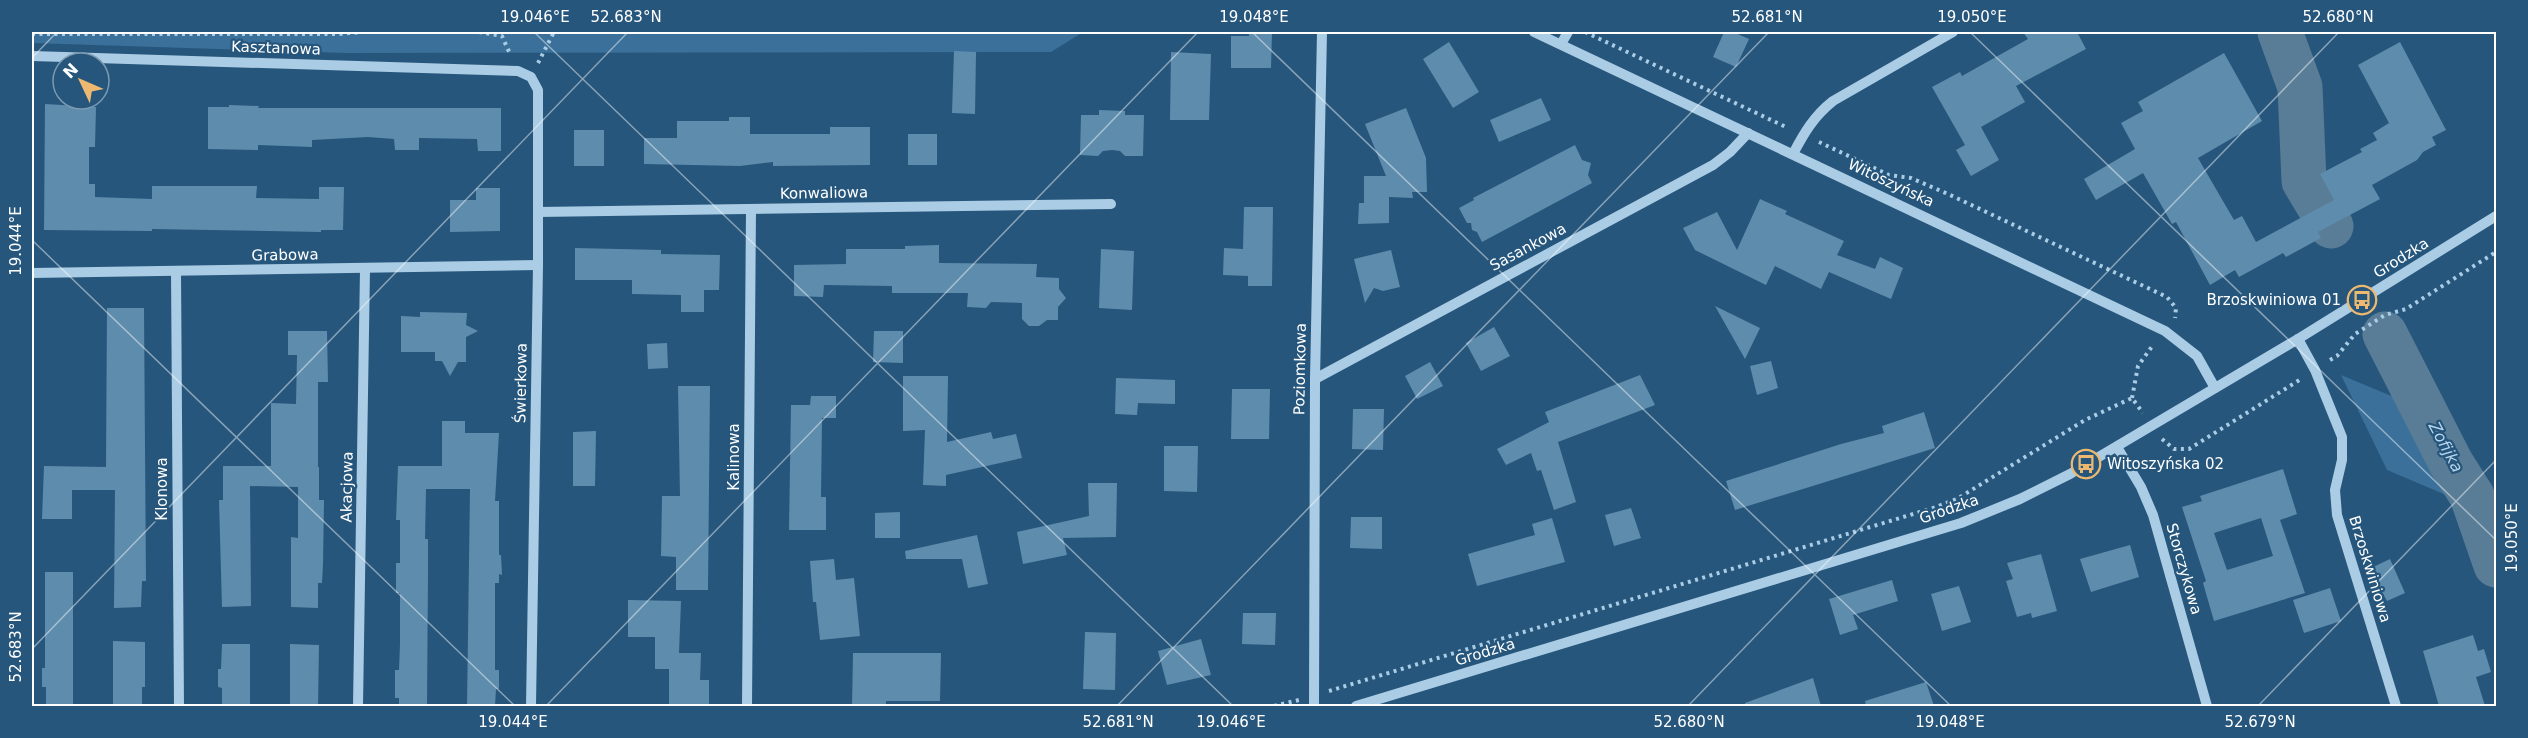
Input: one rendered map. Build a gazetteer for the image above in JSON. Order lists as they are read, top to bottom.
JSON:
{
  "streets": {
    "street": [
      "Kasztanowa",
      "Witoszyńska",
      "Konwaliowa",
      "Sasankowa",
      "Grabowa",
      "Grodzka",
      "Poziomkowa",
      "Świerkowa",
      "Kalinowa",
      "Akacjowa",
      "Klonowa",
      "Storczykowa",
      "Brzoskwiniowa"
    ]
  },
  "crossings": [
    ["Witoszyńska", "Sasankowa"],
    ["Witoszyńska", "Grodzka"],
    ["Konwaliowa", "Świerkowa"],
    ["Konwaliowa", "Kalinowa"],
    ["Sasankowa", "Poziomkowa"],
    ["Grabowa", "Świerkowa"],
    ["Grabowa", "Akacjowa"],
    ["Grabowa", "Klonowa"],
    ["Grodzka", "Storczykowa"],
    ["Grodzka", "Brzoskwiniowa"]
  ],
  "water": ["Zofijka"],
  "places": {
    "bus stop": ["Brzoskwiniowa 01", "Witoszyńska 02"]
  },
  "north": "top left",
  "coordinates": [
    "19.046°E",
    "52.683°N",
    "19.048°E",
    "52.681°N",
    "19.050°E",
    "52.680°N",
    "19.044°E",
    "52.679°N"
  ]
}
